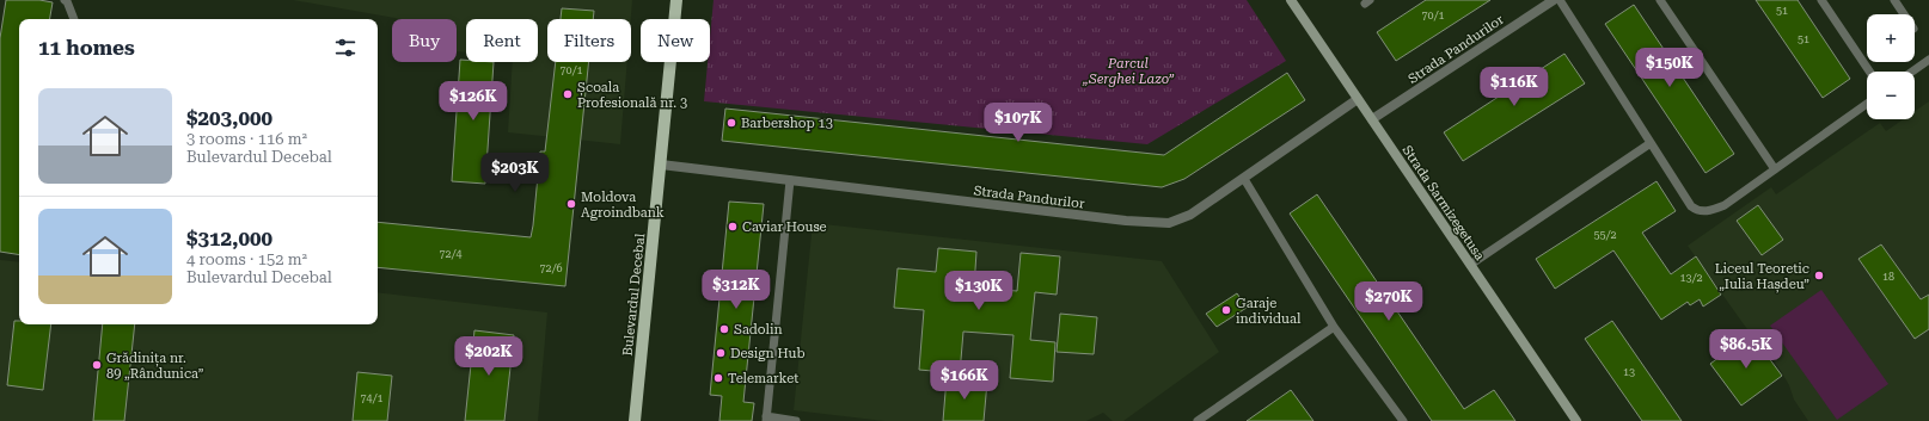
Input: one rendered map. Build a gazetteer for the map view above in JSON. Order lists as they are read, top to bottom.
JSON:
{
  "streets": {
    "main road": ["Strada Sarmizegetusa", "Bulevardul Decebal"],
    "street": ["Strada Pandurilor"]
  },
  "crossings": [
    ["Strada Pandurilor", "Strada Sarmizegetusa"],
    ["Strada Pandurilor", "Bulevardul Decebal"]
  ],
  "parks": ["Parcul „Serghei Lazo”"],
  "places": [
    "Școala Profesională nr. 3",
    "Barbershop 13",
    "Moldova Agroindbank",
    "Caviar House",
    "Liceul Teoretic „Iulia Hașdeu”",
    "Garaje individual",
    "Sadolin",
    "Design Hub",
    "Grădinița nr. 89 „Rândunica”",
    "Telemarket"
  ],
  "house_numbers": [
    "51",
    "70/1",
    "51",
    "70/1",
    "55/2",
    "72/4",
    "72/6",
    "18",
    "13/2",
    "13",
    "74/1"
  ],
  "page": {
    "map_buttons": ["+", "−"],
    "chip": [
      "Buy",
      "Rent",
      "Filters",
      "New"
    ],
    "heading": "11 homes",
    "price": [
      "$150K",
      "$116K",
      "$126K",
      "$107K",
      "$203K",
      "$312K",
      "$130K",
      "$270K",
      "$86.5K",
      "$202K",
      "$166K"
    ],
    "list": [
      {
        "name": "$203,000",
        "note": "3 rooms · 116 m² · Bulevardul Decebal"
      },
      {
        "name": "$312,000",
        "note": "4 rooms · 152 m² · Bulevardul Decebal"
      }
    ]
  }
}
